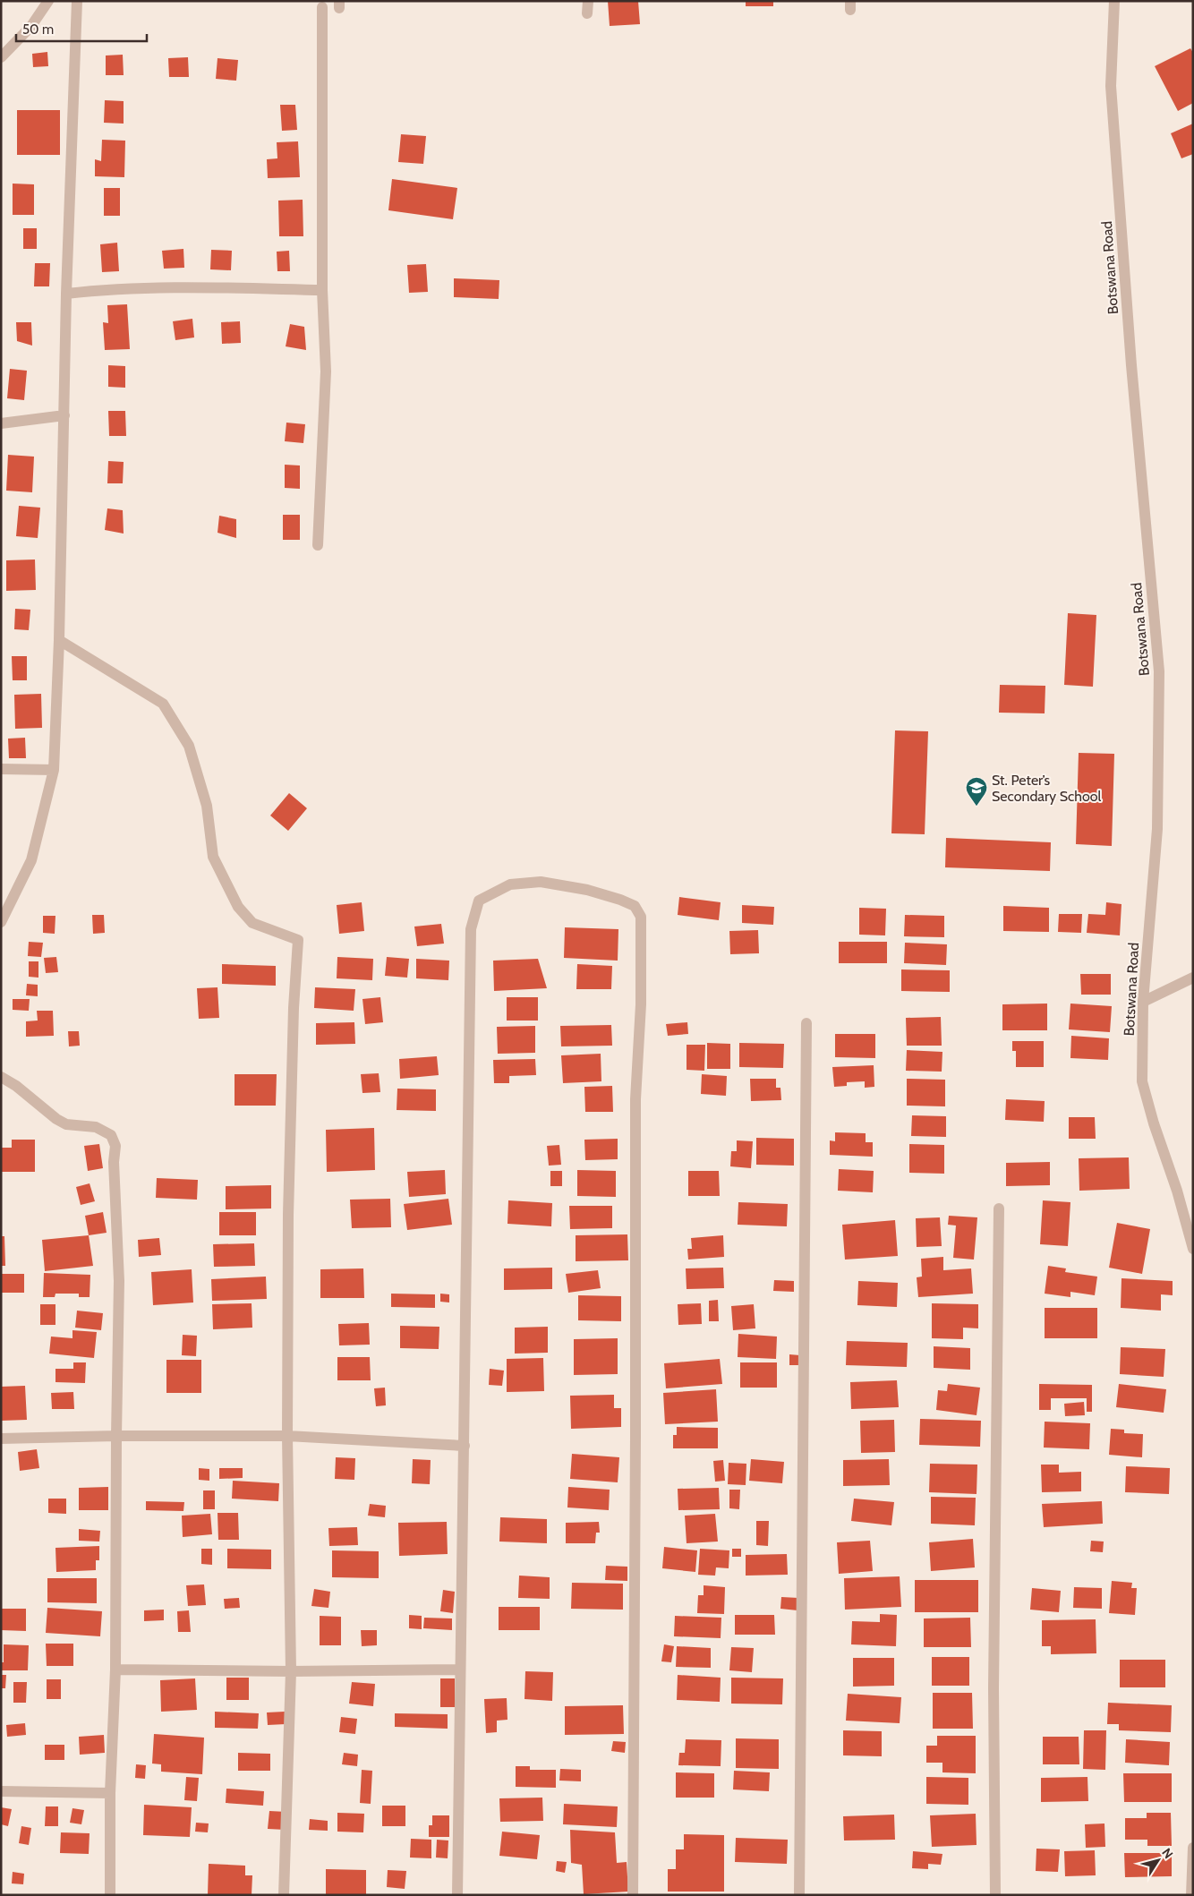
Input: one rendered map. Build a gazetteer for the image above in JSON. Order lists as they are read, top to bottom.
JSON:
{
  "streets": {
    "street": ["Botswana Road"]
  },
  "places": {
    "school or university": ["St. Peter’s Secondary School"]
  },
  "scale_bar": "50 m",
  "north": "top right"
}
